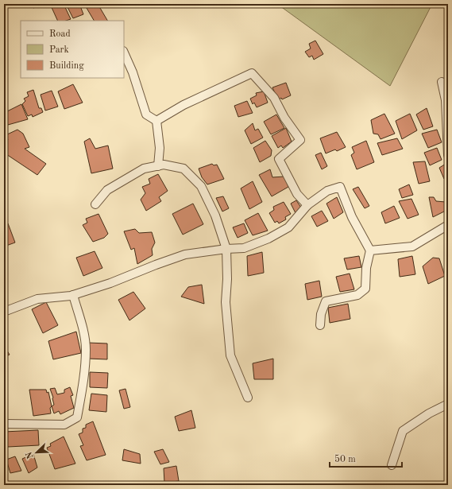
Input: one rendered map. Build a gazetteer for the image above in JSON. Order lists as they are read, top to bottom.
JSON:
{
  "legend": ["Road", "Park", "Building"],
  "scale_bar": "50 m",
  "north": "bottom left"
}
